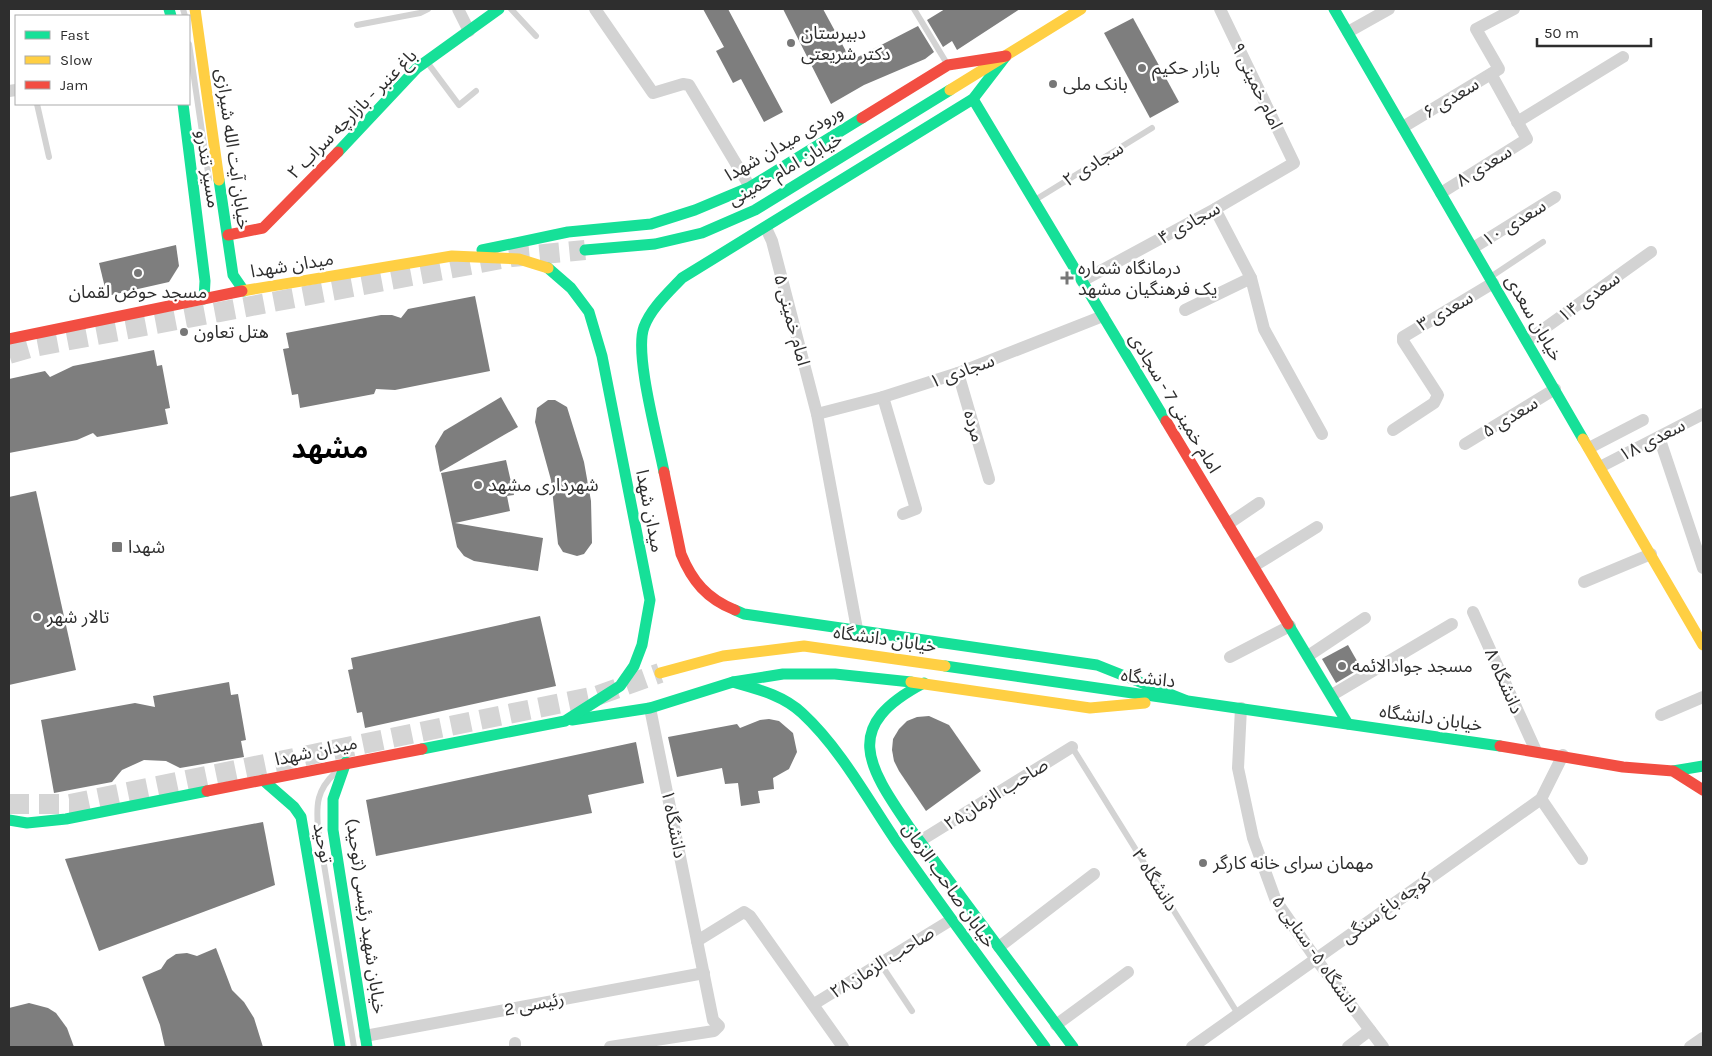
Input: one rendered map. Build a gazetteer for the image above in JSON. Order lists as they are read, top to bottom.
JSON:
{
  "streets": {
    "main road": [
      "باغ عنبر - بازارچه سراب ۲",
      "ورودی میدان شهدا",
      "خیابان آیت الله شیرازی",
      "خیابان امام خمینی",
      "میدان شهدا",
      "خیابان سعدی",
      "امام خمینی 7 - سجادی",
      "خیابان دانشگاه",
      "دانشگاه",
      "توحید",
      "خیابان صاحب الزمان",
      "خیابان شهید رئیسی (توحید)"
    ],
    "street": [
      "امام خمینی ۹",
      "سعدی ۶",
      "سعدی ۸",
      "سجادی ۴",
      "سعدی ۱۰",
      "سعدی ۱۴",
      "سعدی ۳",
      "امام خمینی ۵",
      "سجادی ۱",
      "سعدی ۵",
      "مرده",
      "سعدی ۱۸",
      "دانشگاه ۸",
      "صاحب الزمان۲۵",
      "دانشگاه ۱",
      "کوچه باغ سنگی",
      "دانشگاه ۵- سنایی ۵",
      "صاحب الزمان۲۸",
      "رئیسی 2"
    ],
    "lane": ["سجادی ۲", "مسیر تندرو", "دانشگاه ۳"]
  },
  "crossings": [
    ["امام خمینی ۹", "سجادی ۴"],
    ["سعدی ۶", "خیابان سعدی"],
    ["باغ عنبر - بازارچه سراب ۲", "خیابان آیت الله شیرازی"],
    ["ورودی میدان شهدا", "خیابان امام خمینی"],
    ["ورودی میدان شهدا", "میدان شهدا"],
    ["خیابان آیت الله شیرازی", "میدان شهدا"],
    ["سجادی ۲", "امام خمینی 7 - سجادی"],
    ["سعدی ۸", "خیابان سعدی"],
    ["سجادی ۴", "امام خمینی 7 - سجادی"],
    ["سعدی ۱۰", "خیابان سعدی"],
    ["میدان شهدا", "توحید"],
    ["میدان شهدا", "خیابان شهید رئیسی (توحید)"],
    ["سعدی ۱۴", "خیابان سعدی"],
    ["سعدی ۳", "خیابان سعدی"],
    ["خیابان سعدی", "سعدی ۵"],
    ["خیابان سعدی", "سعدی ۱۸"],
    ["امام خمینی ۵", "سجادی ۱"],
    ["سجادی ۱", "امام خمینی 7 - سجادی"],
    ["سجادی ۱", "مرده"],
    ["امام خمینی 7 - سجادی", "خیابان دانشگاه"],
    ["خیابان دانشگاه", "دانشگاه"],
    ["خیابان دانشگاه", "دانشگاه ۸"],
    ["خیابان دانشگاه", "کوچه باغ سنگی"],
    ["خیابان دانشگاه", "دانشگاه ۵- سنایی ۵"],
    ["صاحب الزمان۲۵", "دانشگاه ۳"],
    ["دانشگاه ۱", "رئیسی 2"],
    ["دانشگاه ۳", "کوچه باغ سنگی"],
    ["خیابان صاحب الزمان", "صاحب الزمان۲۸"],
    ["کوچه باغ سنگی", "دانشگاه ۵- سنایی ۵"],
    ["خیابان شهید رئیسی (توحید)", "رئیسی 2"]
  ],
  "districts": ["مشهد"],
  "places": {
    "other": [
      "دبیرستان دکتر شریعتی",
      "بازار حکیم",
      "بانک ملی",
      "مسجد حوض لقمان",
      "هتل تعاون",
      "شهرداری مشهد",
      "تالار شهر",
      "مسجد جوادالائمه",
      "مهمان سرای خانه کارگر"
    ],
    "health": ["درمانگاه شماره یک فرهنگیان مشهد"],
    "transit": ["شهدا"]
  },
  "legend": ["Fast", "Slow", "Jam"],
  "scale_bar": "50 m"
}
